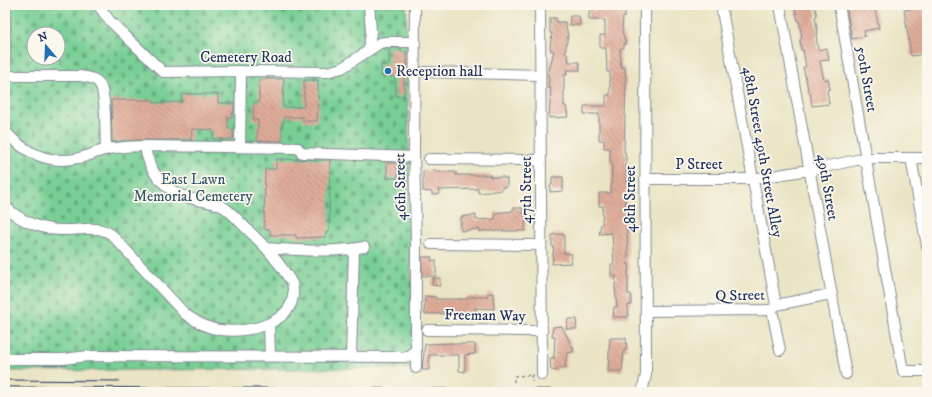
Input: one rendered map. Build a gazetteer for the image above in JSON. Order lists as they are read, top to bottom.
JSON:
{
  "streets": {
    "street": [
      "Cemetery Road",
      "50th Street",
      "48th Street 49th Street Alley",
      "P Street",
      "46th Street",
      "49th Street",
      "47th Street",
      "48th Street",
      "Q Street",
      "Freeman Way"
    ]
  },
  "crossings": [
    ["Cemetery Road", "46th Street"],
    ["50th Street", "P Street"],
    ["48th Street 49th Street Alley", "P Street"],
    ["48th Street 49th Street Alley", "Q Street"],
    ["P Street", "49th Street"],
    ["P Street", "48th Street"],
    ["49th Street", "Q Street"],
    ["47th Street", "Freeman Way"],
    ["48th Street", "Q Street"]
  ],
  "parks": ["East Lawn Memorial Cemetery"],
  "places": ["Reception hall"],
  "north": "top"
}
